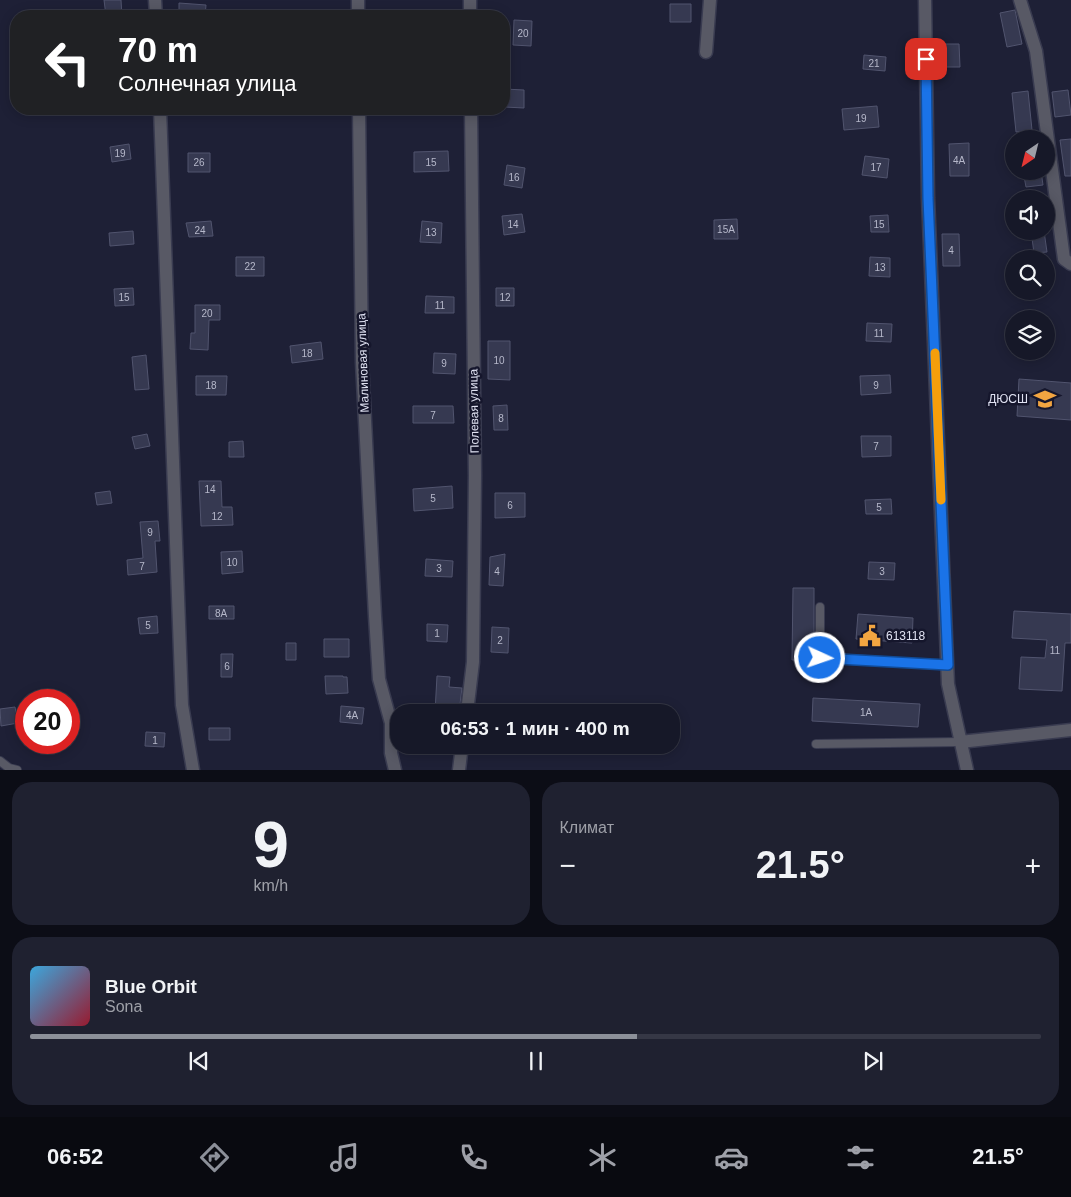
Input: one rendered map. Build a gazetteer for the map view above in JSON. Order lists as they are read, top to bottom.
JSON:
{
  "streets": {
    "street": ["Малиновая улица", "Полевая улица"]
  },
  "places": {
    "school or university": ["ДЮСШ"],
    "public building": ["613118"]
  },
  "house_numbers": [
    "20",
    "21",
    "19",
    "19",
    "4А",
    "26",
    "15",
    "17",
    "16",
    "14",
    "15",
    "15А",
    "24",
    "13",
    "4",
    "22",
    "13",
    "15",
    "12",
    "11",
    "20",
    "11",
    "18",
    "10",
    "9",
    "18",
    "9",
    "7",
    "8",
    "7",
    "14",
    "5",
    "6",
    "5",
    "12",
    "9",
    "10",
    "7",
    "3",
    "4",
    "3",
    "8А",
    "5",
    "1",
    "2",
    "11",
    "6",
    "1А",
    "4А",
    "1"
  ],
  "north": "bottom left",
  "page": {
    "turn": ["70 m", "Солнечная улица"],
    "limit": "20",
    "trip": "06:53 · 1 мин · 400 m",
    "tile": [
      ["9", "km/h"],
      "Климат"
    ],
    "heat": ["−", "21.5°", "+"],
    "song": ["Blue Orbit", "Sona"],
    "tabs": ["06:52", "21.5°"]
  }
}
